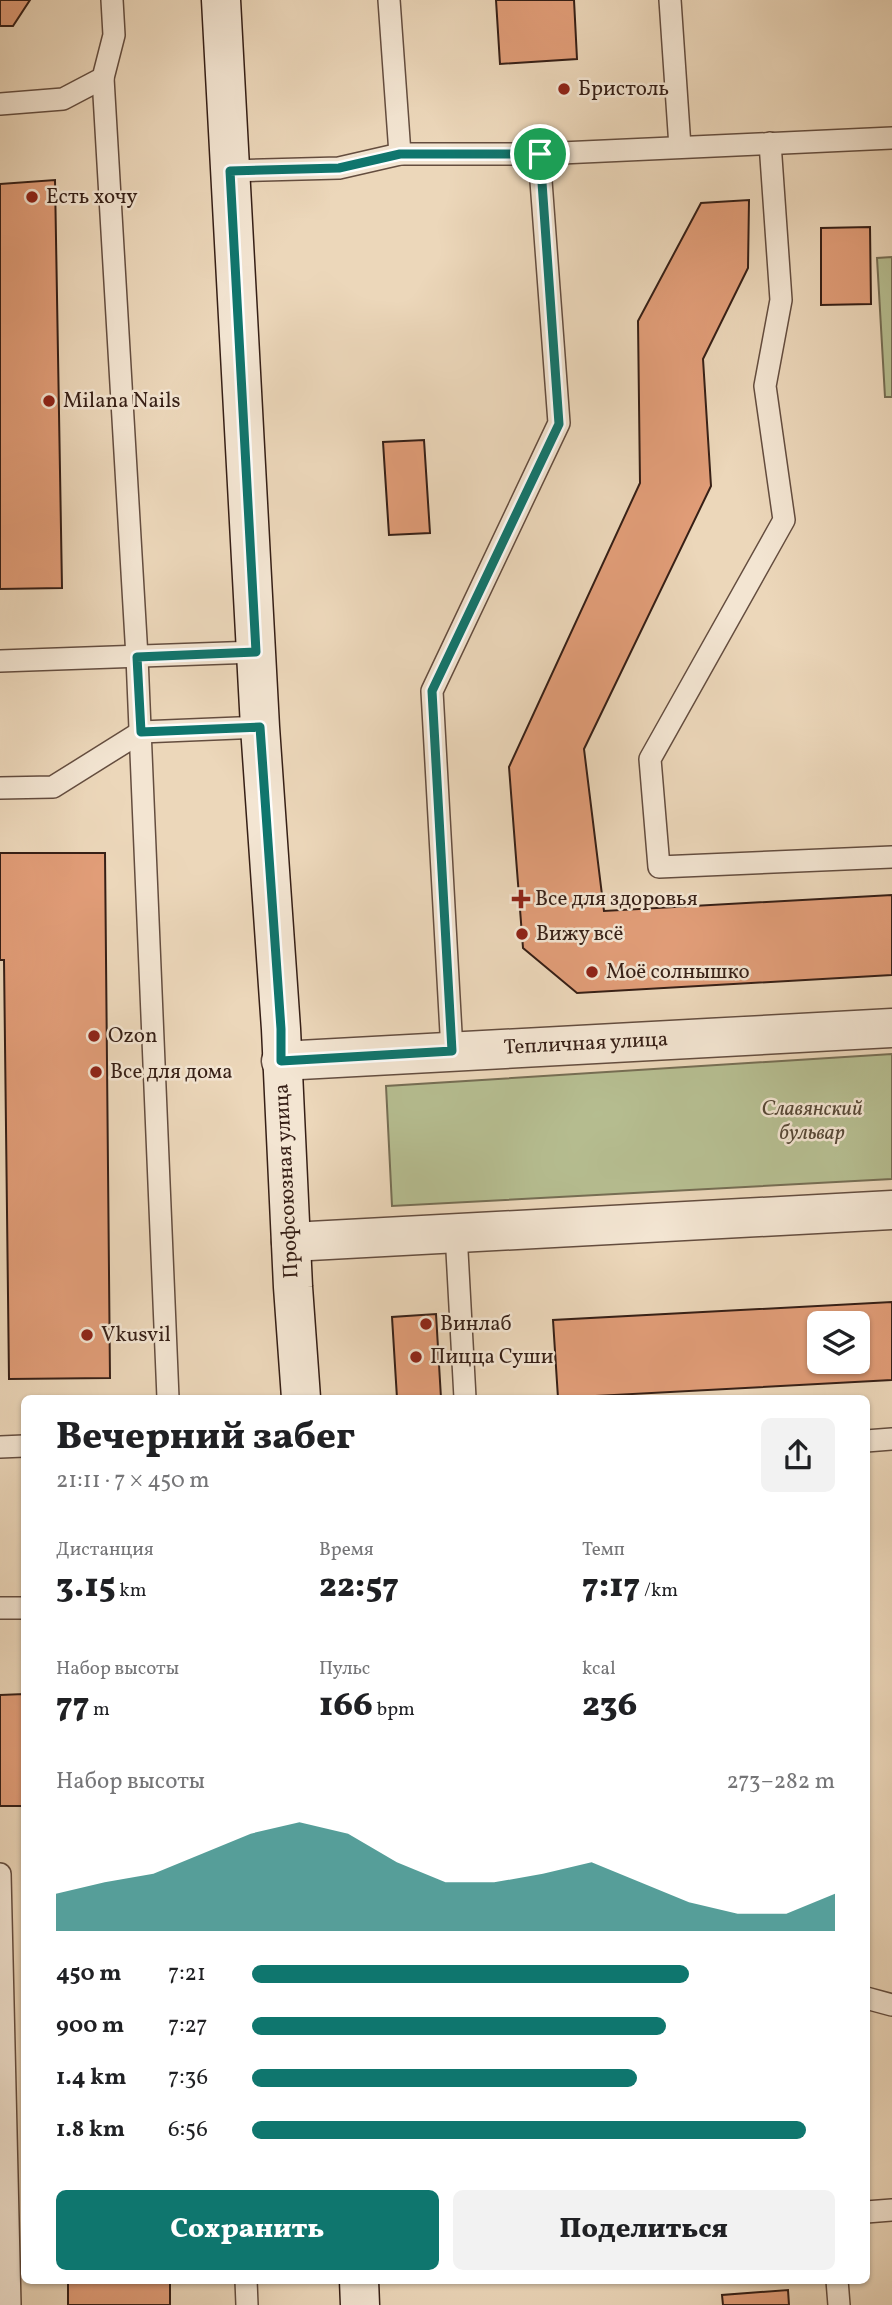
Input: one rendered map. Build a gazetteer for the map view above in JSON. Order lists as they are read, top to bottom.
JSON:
{
  "streets": {
    "main road": ["Тепличная улица", "Профсоюзная улица"]
  },
  "crossings": [
    ["Тепличная улица", "Профсоюзная улица"]
  ],
  "parks": ["Славянский бульвар"],
  "places": {
    "other": [
      "Бристоль",
      "Есть хочу",
      "Milana Nails",
      "Вижу всё",
      "Моё солнышко",
      "Ozon",
      "Все для дома",
      "Винлаб",
      "Vkusvil",
      "Пицца Суши"
    ],
    "health": ["Все для здоровья"]
  },
  "page": {
    "heading": ["Вечерний забег", "21:11 · 7 × 450 m"],
    "stats": [
      ["Дистанция", "3.15 km"],
      ["Время", "22:57"],
      ["Темп", "7:17 /km"],
      ["Набор высоты", "77 m"],
      ["Пульс", "166 bpm"],
      ["kcal", "236"]
    ],
    "chart": ["Набор высоты", "273–282 m"],
    "list": [
      {
        "name": "450 m",
        "note": "7:21"
      },
      {
        "name": "900 m",
        "note": "7:27"
      },
      {
        "name": "1.4 km",
        "note": "7:36"
      },
      {
        "name": "1.8 km",
        "note": "6:56"
      }
    ],
    "buttons": ["Сохранить", "Поделиться"]
  }
}
